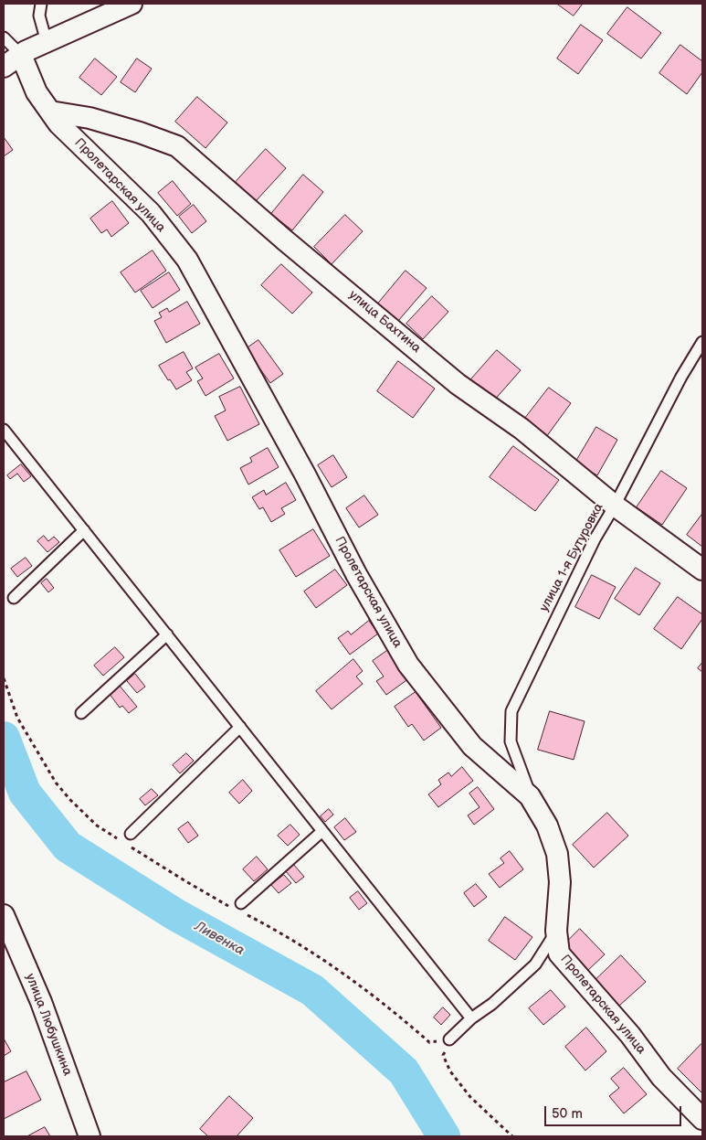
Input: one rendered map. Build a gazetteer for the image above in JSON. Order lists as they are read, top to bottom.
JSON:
{
  "streets": {
    "street": ["Пролетарская улица", "улица Бахтина", "улица Любушкина"],
    "lane": ["улица 1-я Бутуровка"]
  },
  "crossings": [
    ["Пролетарская улица", "улица Бахтина"],
    ["Пролетарская улица", "улица 1-я Бутуровка"],
    ["улица Бахтина", "улица 1-я Бутуровка"]
  ],
  "water": ["Ливенка"],
  "scale_bar": "50 m"
}
